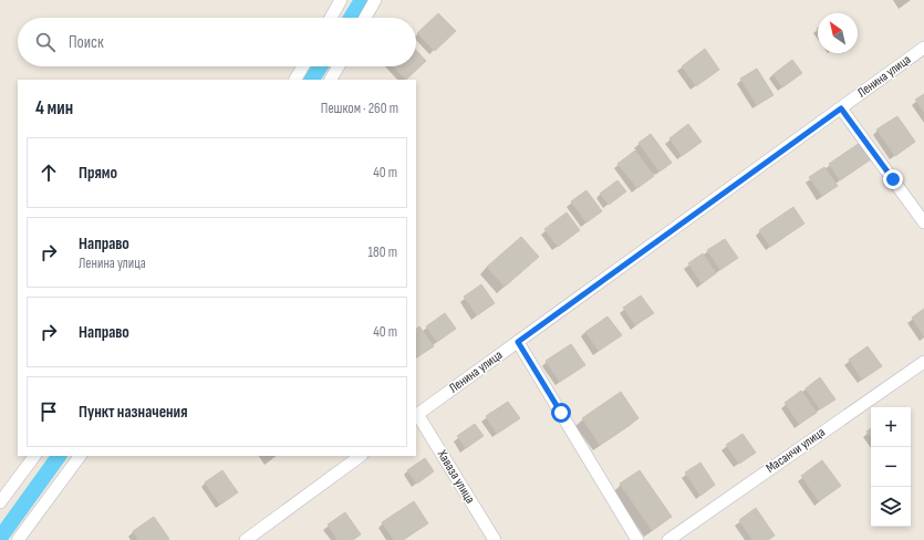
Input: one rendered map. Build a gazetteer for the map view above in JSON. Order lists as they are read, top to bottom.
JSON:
{
  "streets": {
    "street": ["Ленина улица", "Масанчи улица", "Хаваза улица"]
  },
  "crossings": [
    ["Ленина улица", "Хаваза улица"]
  ],
  "north": "top left",
  "page": {
    "search": "Поиск",
    "heading": ["4 мин", "Пешком · 260 m"],
    "list": [
      ["Прямо", "40 m"],
      ["Направо", "Ленина улица", "180 m"],
      ["Направо", "40 m"],
      "Пункт назначения"
    ],
    "map_buttons": ["+", "−"]
  }
}
